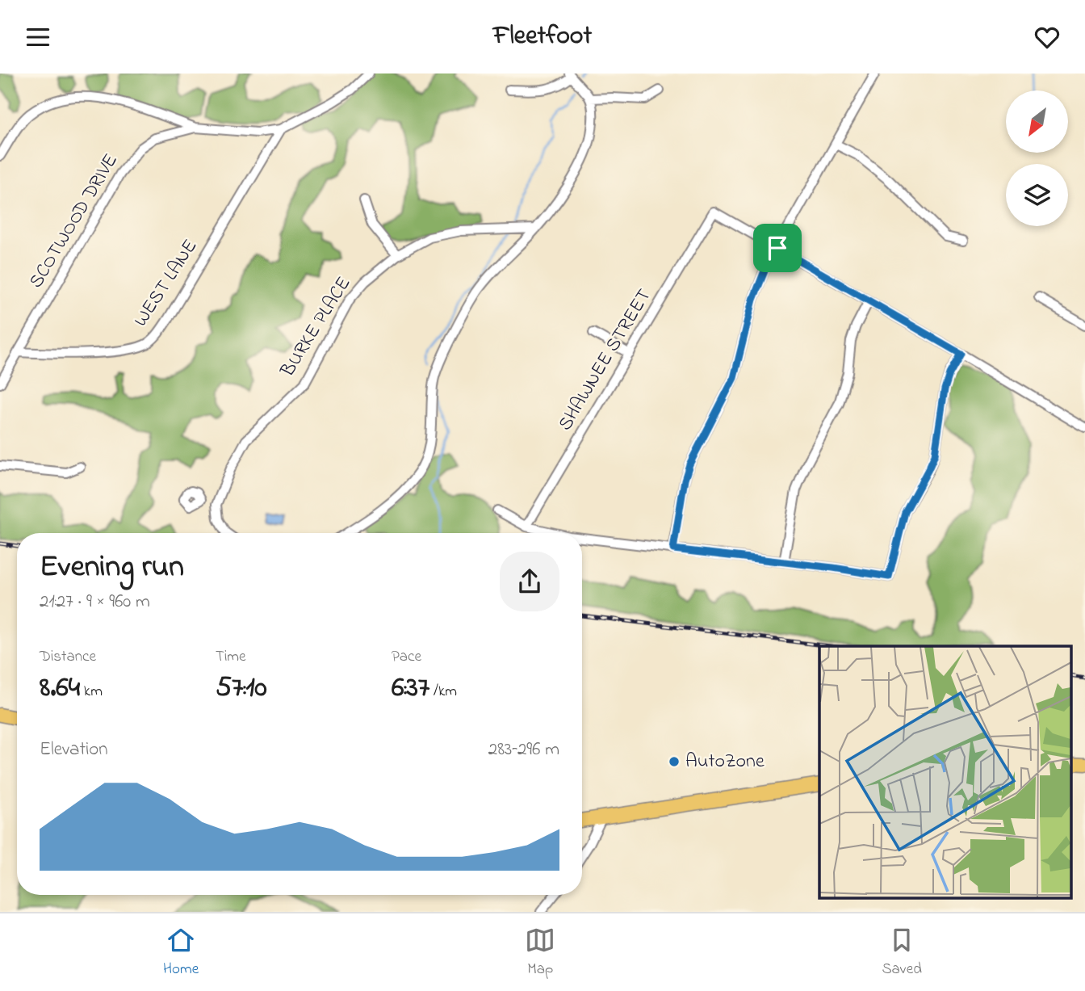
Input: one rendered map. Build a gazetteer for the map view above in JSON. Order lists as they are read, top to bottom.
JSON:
{
  "streets": {
    "street": [
      "SCOTWOOD DRIVE",
      "WEST LANE",
      "BURKE PLACE",
      "SHAWNEE STREET"
    ]
  },
  "crossings": [
    ["SCOTWOOD DRIVE", "WEST LANE"]
  ],
  "places": ["AutoZone"],
  "north": "bottom left",
  "page": {
    "header": "Fleetfoot",
    "heading": ["Evening run", "21:27 · 9 × 960 m"],
    "stats": [
      ["Distance", "8.64 km"],
      ["Time", "57:10"],
      ["Pace", "6:37 /km"]
    ],
    "chart": ["Elevation", "283–296 m"],
    "tabs": ["Home", "Map", "Saved"]
  }
}
